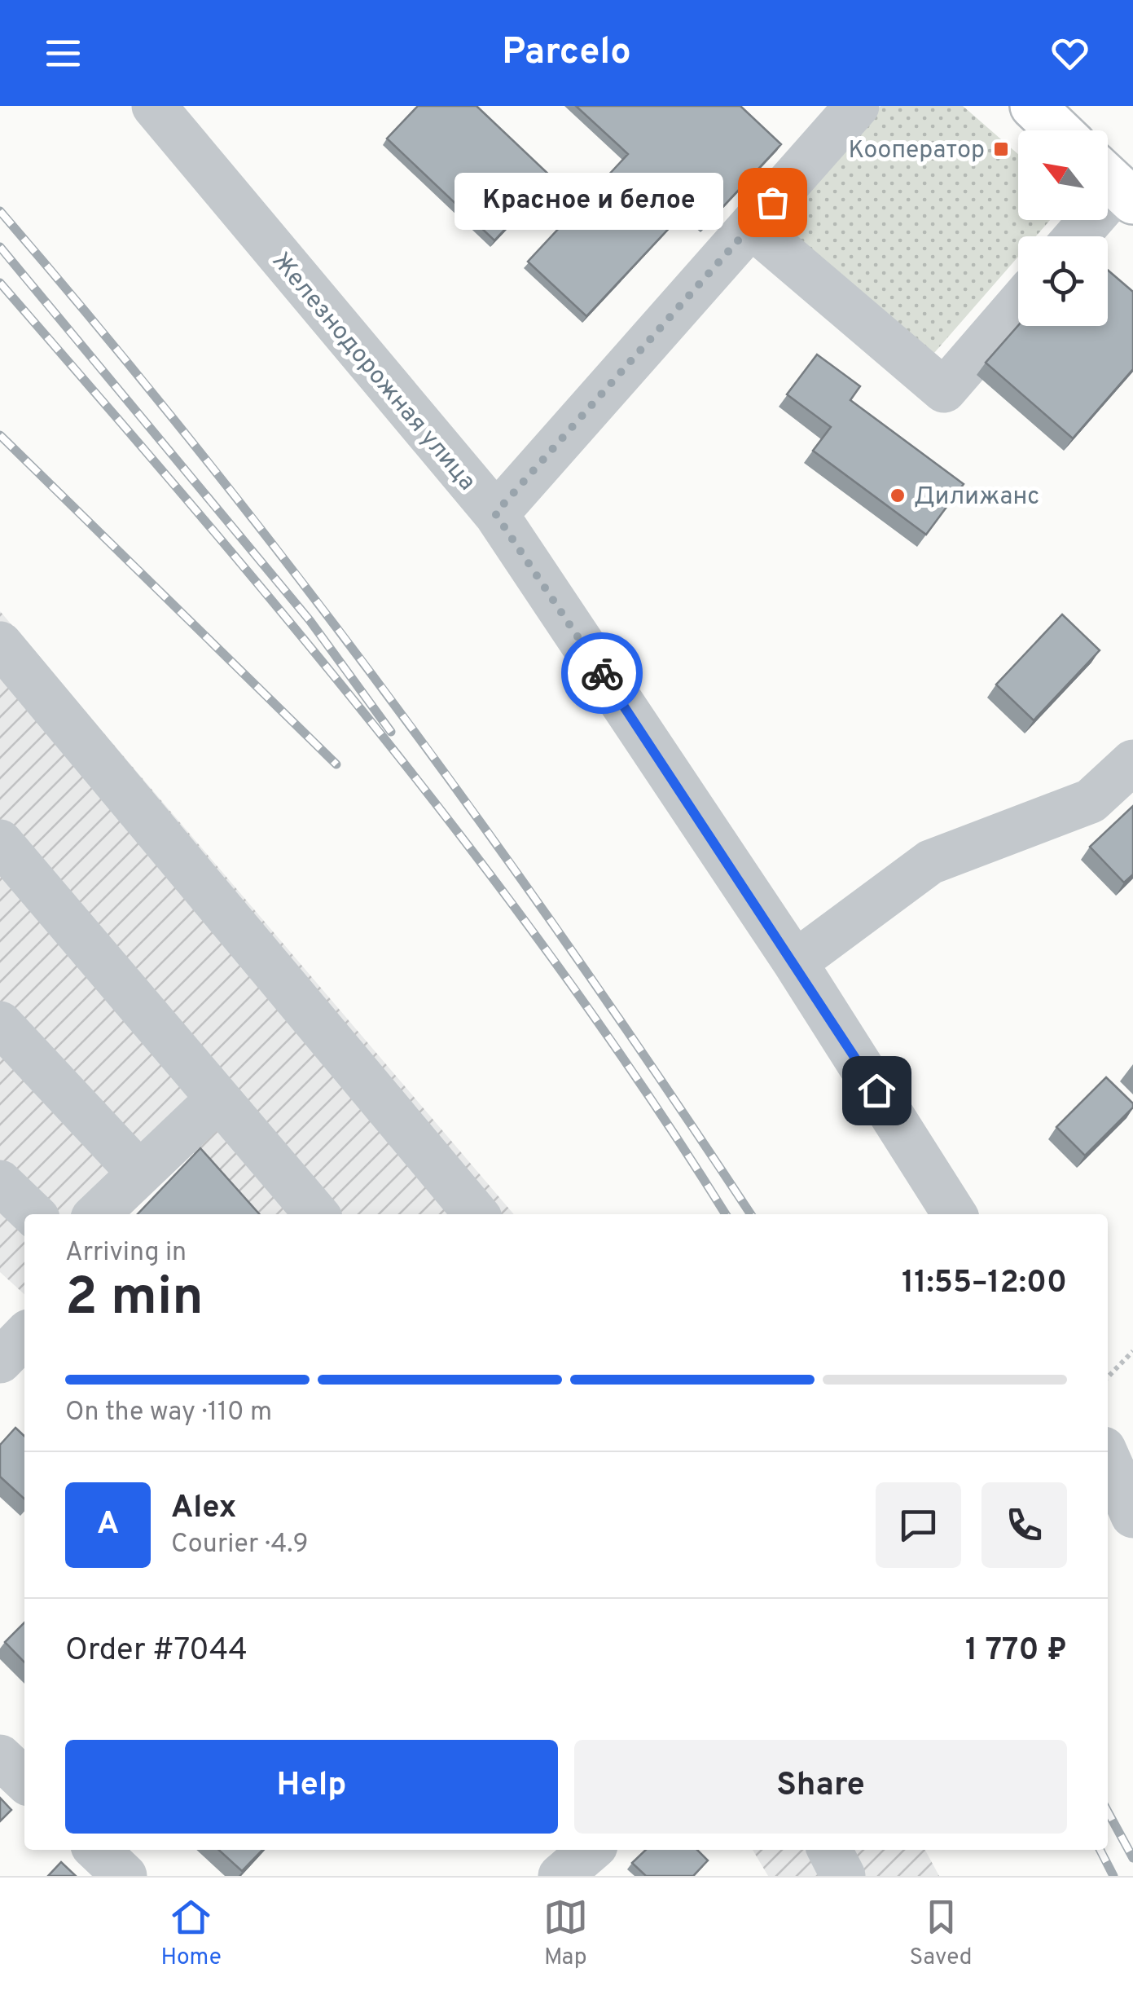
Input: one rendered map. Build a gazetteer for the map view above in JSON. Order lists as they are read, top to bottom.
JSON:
{
  "streets": {
    "street": ["Железнодорожная улица"]
  },
  "places": {
    "transit": ["Кооператор"],
    "other": ["Красное и белое", "Дилижанс"]
  },
  "north": "top left",
  "page": {
    "header": "Parcelo",
    "bubble": "Красное и белое",
    "heading": ["2 min", "Arriving in", "11:55–12:00"],
    "panel": [
      "Alex",
      "Courier · 4.9",
      "Order #7044",
      "1 770 ₽"
    ],
    "bar": "On the way · 110 m",
    "round": "A",
    "buttons": ["Help", "Share"],
    "tabs": ["Home", "Map", "Saved"]
  }
}
